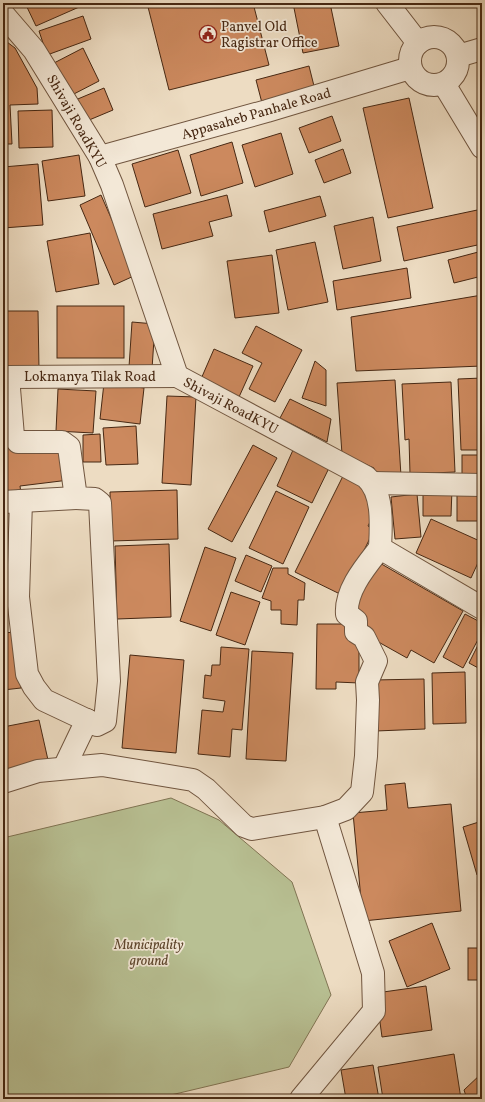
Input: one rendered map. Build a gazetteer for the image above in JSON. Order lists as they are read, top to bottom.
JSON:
{
  "streets": {
    "street": ["Appasaheb Panhale Road", "Shivaji RoadKYU", "Lokmanya Tilak Road"]
  },
  "crossings": [
    ["Appasaheb Panhale Road", "Shivaji RoadKYU"],
    ["Shivaji RoadKYU", "Lokmanya Tilak Road"]
  ],
  "parks": ["Municipality ground"],
  "places": {
    "public building": ["Panvel Old Ragistrar Office"]
  }
}
